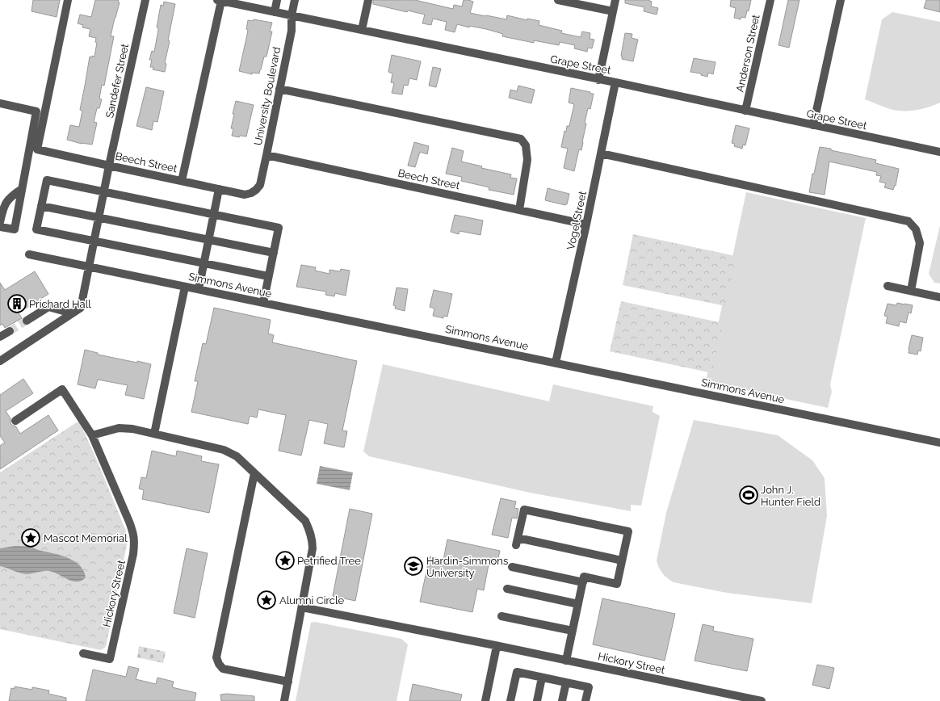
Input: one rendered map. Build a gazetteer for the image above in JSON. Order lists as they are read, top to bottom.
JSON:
{
  "streets": {
    "street": [
      "Anderson Street",
      "Grape Street",
      "Sandefer Street",
      "University Boulevard",
      "Beech Street",
      "Vogel Street",
      "Simmons Avenue",
      "Hickory Street"
    ]
  },
  "crossings": [
    ["Anderson Street", "Grape Street"],
    ["Grape Street", "University Boulevard"],
    ["Grape Street", "Vogel Street"],
    ["Sandefer Street", "Beech Street"],
    ["Sandefer Street", "Simmons Avenue"],
    ["University Boulevard", "Beech Street"],
    ["Beech Street", "Vogel Street"],
    ["Vogel Street", "Simmons Avenue"]
  ],
  "places": {
    "building": ["Prichard Hall"],
    "sports": ["John J. Hunter Field"],
    "place": ["Mascot Memorial", "Petrified Tree", "Alumni Circle"],
    "school or university": ["Hardin-Simmons University"]
  }
}
